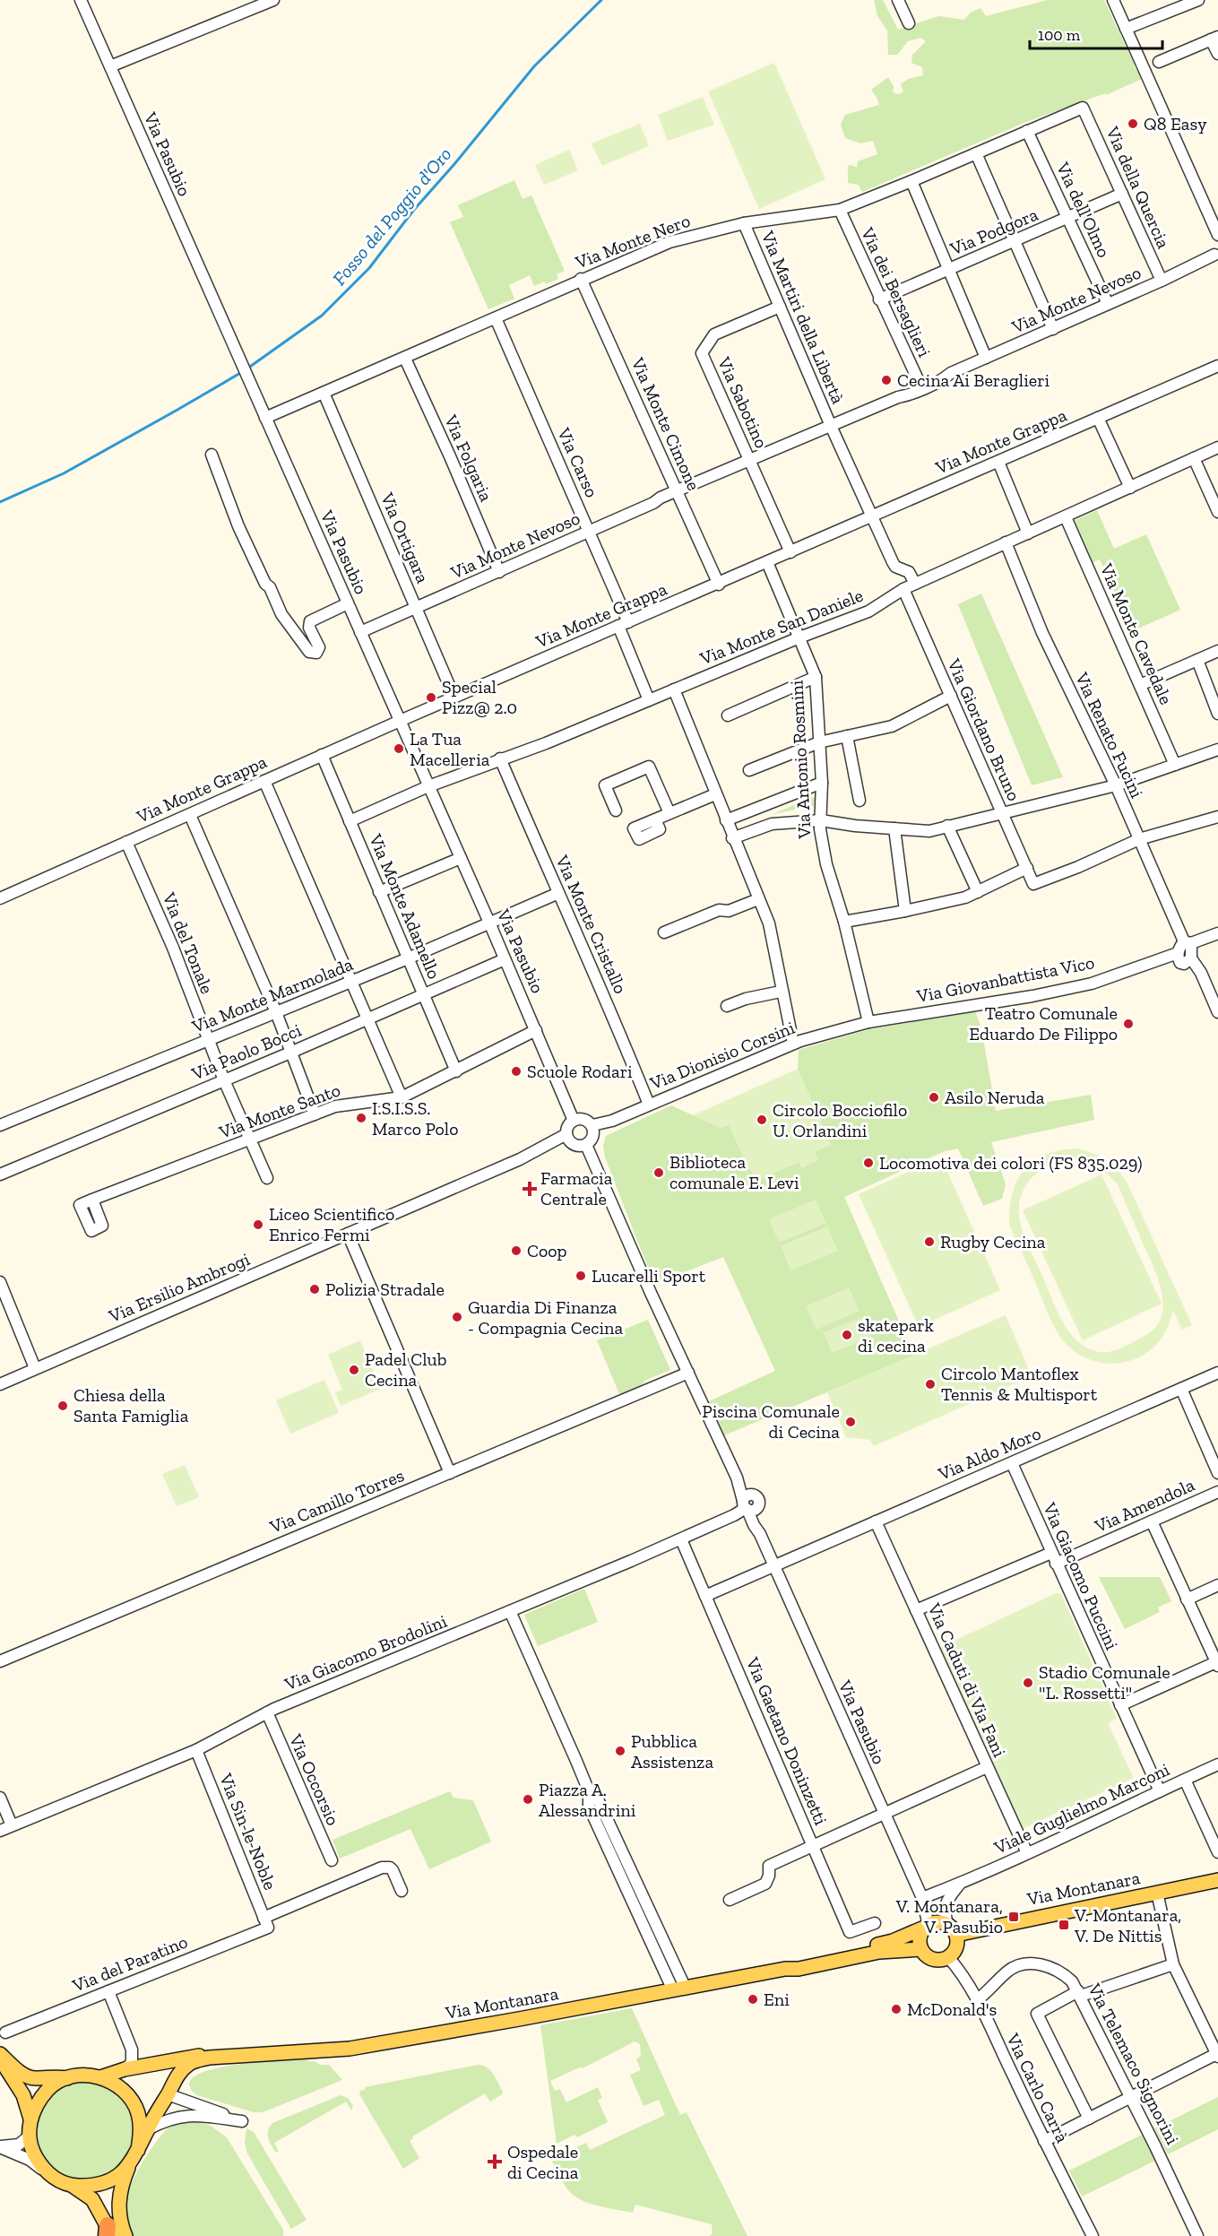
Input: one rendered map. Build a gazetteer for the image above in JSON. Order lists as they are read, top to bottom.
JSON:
{
  "streets": {
    "main road": ["Via Montanara"],
    "street": [
      "Via Pasubio",
      "Via della Quercia",
      "Via dell'Olmo",
      "Via Podgora",
      "Via Monte Nero",
      "Via dei Bersaglieri",
      "Via Monte Nevoso",
      "Via Martiri della Libertà",
      "Via Sabotino",
      "Via Monte Cimone",
      "Via Monte Grappa",
      "Via Folgaria",
      "Via Carso",
      "Via Ortigara",
      "Via Monte San Daniele",
      "Via Monte Cavedale",
      "Via Giordano Bruno",
      "Via Renato Fucini",
      "Via Antonio Rosmini",
      "Via Monte Adamello",
      "Via Monte Cristallo",
      "Via del Tonale",
      "Via Giovanbattista Vico",
      "Via Monte Marmolada",
      "Via Paolo Bocci",
      "Via Dionisio Corsini",
      "Via Monte Santo",
      "Via Ersilio Ambrogi",
      "Via Aldo Moro",
      "Via Camillo Torres",
      "Via Amendola",
      "Via Giacomo Puccini",
      "Via Giacomo Brodolini",
      "Via Caduti di Via Fani",
      "Via Gaetano Doninzetti",
      "Via Occorsio",
      "Viale Guglielmo Marconi",
      "Via Sin-le-Noble",
      "Via del Paratino",
      "Via Telemaco Signorini",
      "Via Carlo Carrà"
    ]
  },
  "crossings": [
    ["Via Pasubio", "Via Monte Nero"],
    ["Via Pasubio", "Via Monte Nevoso"],
    ["Via Pasubio", "Via Monte Grappa"],
    ["Via Pasubio", "Via Monte San Daniele"],
    ["Via Pasubio", "Via Monte Marmolada"],
    ["Via Pasubio", "Via Paolo Bocci"],
    ["Via Pasubio", "Via Dionisio Corsini"],
    ["Via Pasubio", "Via Monte Santo"],
    ["Via Pasubio", "Via Ersilio Ambrogi"],
    ["Via Pasubio", "Via Aldo Moro"],
    ["Via Pasubio", "Via Camillo Torres"],
    ["Via Pasubio", "Via Giacomo Brodolini"],
    ["Via Pasubio", "Viale Guglielmo Marconi"],
    ["Via Pasubio", "Via Montanara"],
    ["Via Pasubio", "Via Carlo Carrà"],
    ["Via della Quercia", "Via Podgora"],
    ["Via della Quercia", "Via Monte Nero"],
    ["Via della Quercia", "Via Monte Nevoso"],
    ["Via dell'Olmo", "Via Podgora"],
    ["Via dell'Olmo", "Via Monte Nero"],
    ["Via dell'Olmo", "Via Monte Nevoso"],
    ["Via Podgora", "Via dei Bersaglieri"],
    ["Via Monte Nero", "Via dei Bersaglieri"],
    ["Via Monte Nero", "Via Martiri della Libertà"],
    ["Via Monte Nero", "Via Monte Cimone"],
    ["Via Monte Nero", "Via Folgaria"],
    ["Via Monte Nero", "Via Carso"],
    ["Via Monte Nero", "Via Ortigara"],
    ["Via dei Bersaglieri", "Via Monte Nevoso"],
    ["Via Monte Nevoso", "Via Martiri della Libertà"],
    ["Via Monte Nevoso", "Via Sabotino"],
    ["Via Monte Nevoso", "Via Monte Cimone"],
    ["Via Monte Nevoso", "Via Folgaria"],
    ["Via Monte Nevoso", "Via Carso"],
    ["Via Monte Nevoso", "Via Ortigara"],
    ["Via Martiri della Libertà", "Via Sabotino"],
    ["Via Martiri della Libertà", "Via Monte Grappa"],
    ["Via Martiri della Libertà", "Via Monte San Daniele"],
    ["Via Sabotino", "Via Monte Grappa"],
    ["Via Monte Cimone", "Via Monte Grappa"],
    ["Via Monte Grappa", "Via Carso"],
    ["Via Monte Grappa", "Via Ortigara"],
    ["Via Monte Grappa", "Via Antonio Rosmini"],
    ["Via Monte Grappa", "Via Monte Adamello"],
    ["Via Monte Grappa", "Via del Tonale"],
    ["Via Carso", "Via Monte San Daniele"],
    ["Via Monte San Daniele", "Via Monte Cavedale"],
    ["Via Monte San Daniele", "Via Giordano Bruno"],
    ["Via Monte San Daniele", "Via Renato Fucini"],
    ["Via Monte San Daniele", "Via Antonio Rosmini"],
    ["Via Monte San Daniele", "Via Monte Adamello"],
    ["Via Monte San Daniele", "Via Monte Cristallo"],
    ["Via Giordano Bruno", "Via Renato Fucini"],
    ["Via Antonio Rosmini", "Via Giovanbattista Vico"],
    ["Via Antonio Rosmini", "Via Dionisio Corsini"],
    ["Via Monte Adamello", "Via Monte Marmolada"],
    ["Via Monte Adamello", "Via Paolo Bocci"],
    ["Via Monte Adamello", "Via Monte Santo"],
    ["Via Monte Cristallo", "Via Monte Marmolada"],
    ["Via Monte Cristallo", "Via Dionisio Corsini"],
    ["Via del Tonale", "Via Monte Marmolada"],
    ["Via del Tonale", "Via Paolo Bocci"],
    ["Via del Tonale", "Via Monte Santo"],
    ["Via Giovanbattista Vico", "Via Dionisio Corsini"],
    ["Via Dionisio Corsini", "Via Ersilio Ambrogi"],
    ["Via Aldo Moro", "Via Giacomo Puccini"],
    ["Via Aldo Moro", "Via Caduti di Via Fani"],
    ["Via Aldo Moro", "Via Gaetano Doninzetti"],
    ["Via Amendola", "Via Giacomo Puccini"],
    ["Via Amendola", "Via Caduti di Via Fani"],
    ["Via Giacomo Puccini", "Viale Guglielmo Marconi"],
    ["Via Giacomo Brodolini", "Via Gaetano Doninzetti"],
    ["Via Giacomo Brodolini", "Via Occorsio"],
    ["Via Giacomo Brodolini", "Via Sin-le-Noble"],
    ["Via Caduti di Via Fani", "Viale Guglielmo Marconi"],
    ["Via Sin-le-Noble", "Via del Paratino"],
    ["Via Montanara", "Via Carlo Carrà"],
    ["Via Telemaco Signorini", "Via Carlo Carrà"]
  ],
  "water": ["Fosso del Poggio d'Oro"],
  "places": {
    "other": [
      "Q8 Easy",
      "Cecina Ai Beraglieri",
      "Special Pizz@ 2.0",
      "La Tua Macelleria",
      "Teatro Comunale Eduardo De Filippo",
      "Scuole Rodari",
      "Asilo Neruda",
      "I.S.I.S.S. Marco Polo",
      "Circolo Bocciofilo U. Orlandini",
      "Locomotiva dei colori (FS 835.029)",
      "Biblioteca comunale E. Levi",
      "Liceo Scientifico Enrico Fermi",
      "Rugby Cecina",
      "Coop",
      "Lucarelli Sport",
      "Polizia Stradale",
      "Guardia Di Finanza - Compagnia Cecina",
      "skatepark di cecina",
      "Padel Club Cecina",
      "Circolo Mantoflex Tennis & Multisport",
      "Chiesa della Santa Famiglia",
      "Piscina Comunale di Cecina",
      "Stadio Comunale \"L. Rossetti\"",
      "Pubblica Assistenza",
      "Piazza A. Alessandrini",
      "Eni",
      "McDonald's"
    ],
    "health": ["Farmacia Centrale", "Ospedale di Cecina"],
    "transit": ["V. Montanara, V. Pasubio", "V. Montanara, V. De Nittis"]
  },
  "scale_bar": "100 m"
}
